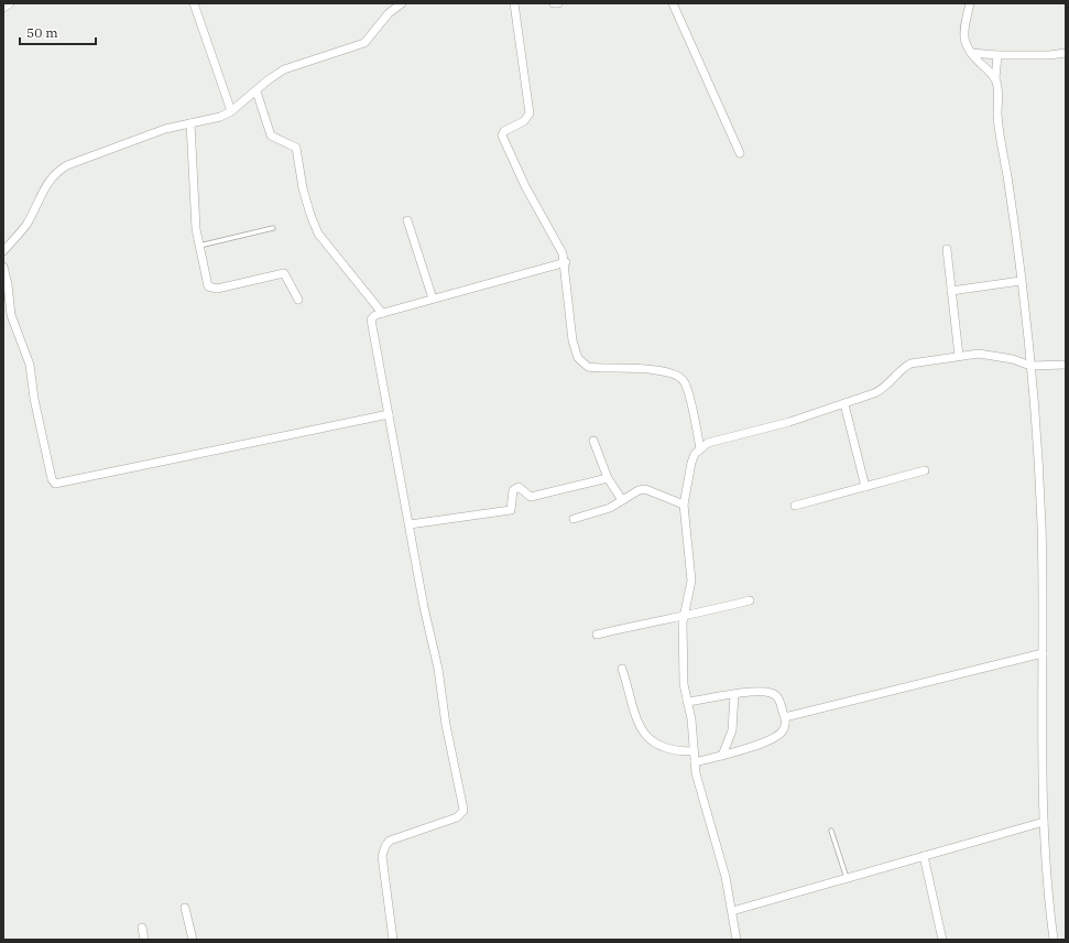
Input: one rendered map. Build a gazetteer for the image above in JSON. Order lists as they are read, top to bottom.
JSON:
{
  "scale_bar": "50 m"
}
